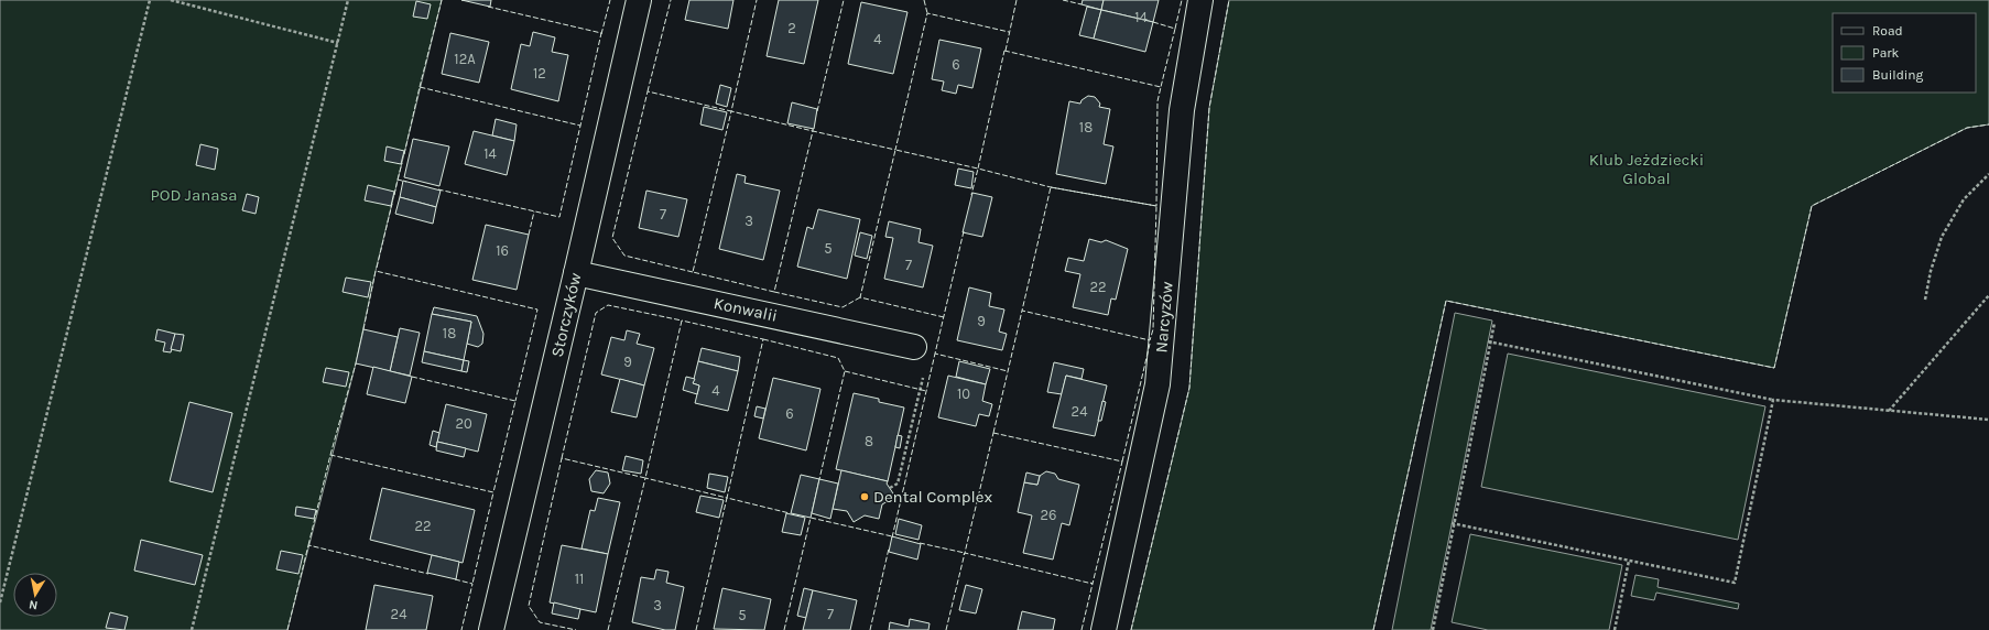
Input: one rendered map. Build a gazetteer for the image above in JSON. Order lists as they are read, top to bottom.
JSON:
{
  "streets": {
    "street": ["Konwalii", "Storczyków", "Narcyzów"]
  },
  "crossings": [
    ["Konwalii", "Storczyków"]
  ],
  "parks": ["Klub Jeżdziecki Global", "POD Janasa"],
  "places": ["Dental Complex"],
  "house_numbers": [
    "14",
    "2",
    "4",
    "12A",
    "6",
    "12",
    "18",
    "14",
    "7",
    "3",
    "5",
    "16",
    "7",
    "22",
    "9",
    "18",
    "9",
    "4",
    "10",
    "24",
    "6",
    "20",
    "8",
    "26",
    "22",
    "11",
    "3",
    "24",
    "7",
    "5"
  ],
  "legend": ["Road", "Park", "Building"],
  "north": "bottom"
}
